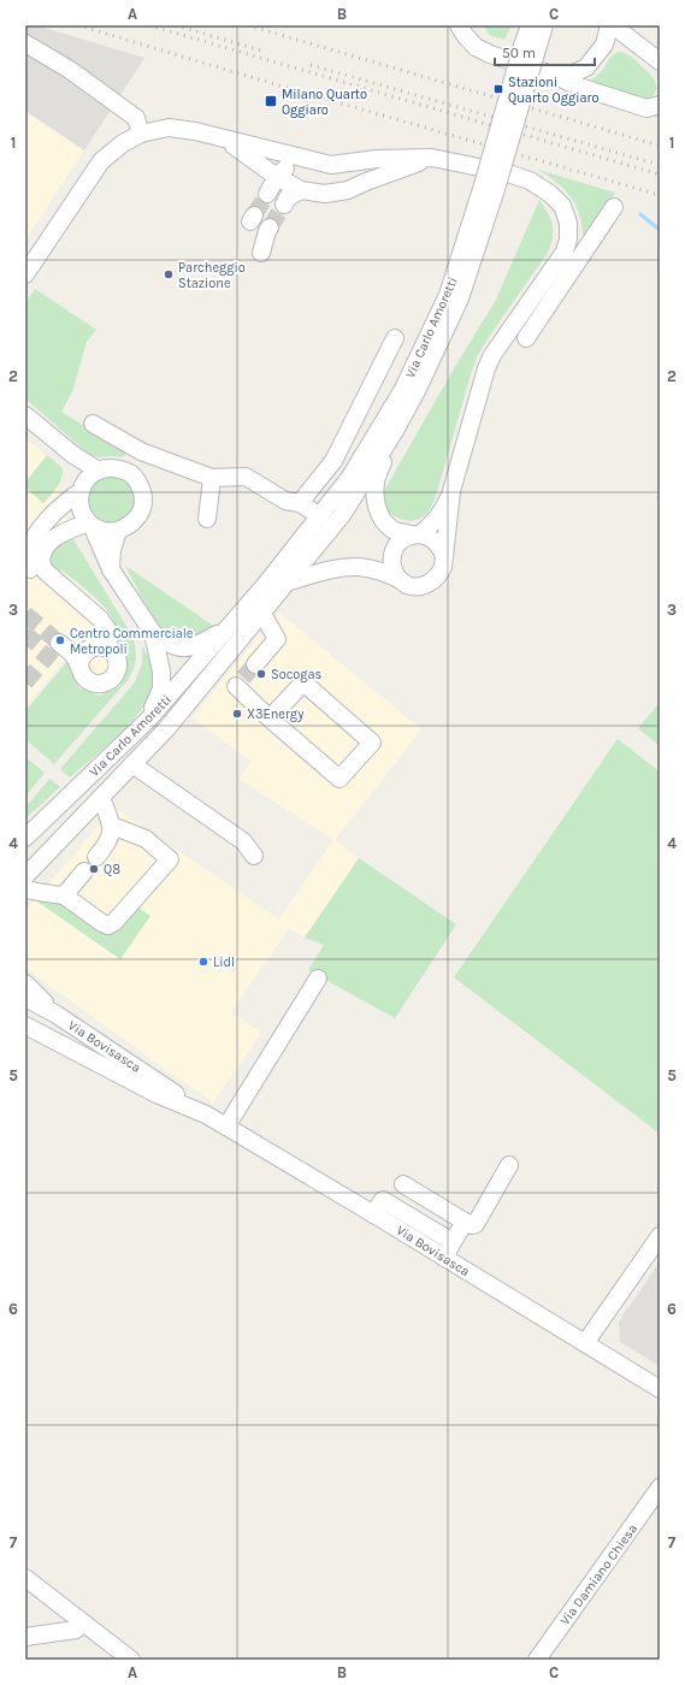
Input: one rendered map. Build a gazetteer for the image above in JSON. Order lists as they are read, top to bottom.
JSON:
{
  "streets": {
    "street": ["Via Carlo Amoretti", "Via Bovisasca", "Via Damiano Chiesa"]
  },
  "places": {
    "transit": ["Stazioni Quarto Oggiaro", "Milano Quarto Oggiaro"],
    "other": [
      "Parcheggio Stazione",
      "Centro Commerciale Metropoli",
      "Socogas",
      "X3Energy",
      "Q8",
      "Lidl"
    ]
  },
  "scale_bar": "50 m",
  "grid": {
    "columns": ["A", "B", "C"],
    "rows": [
      "1",
      "2",
      "3",
      "4",
      "5",
      "6",
      "7"
    ]
  }
}
